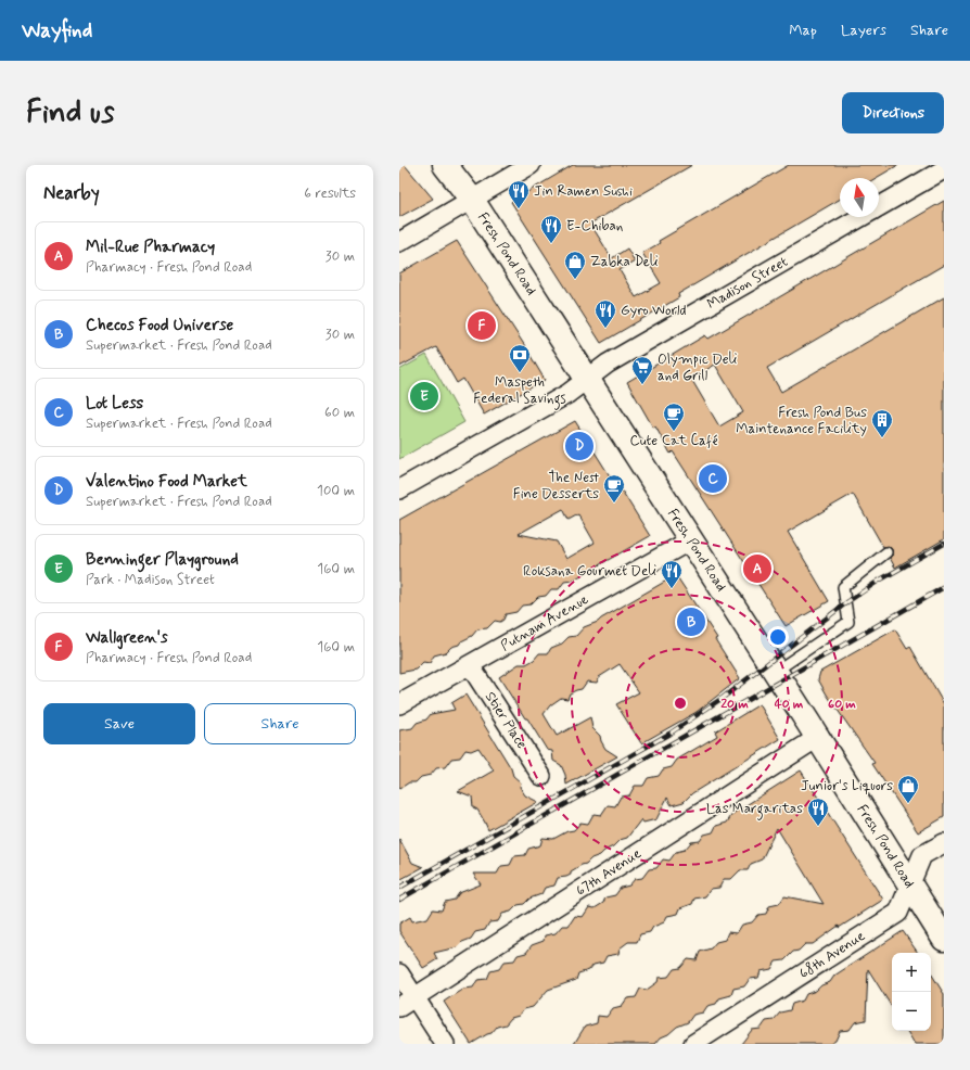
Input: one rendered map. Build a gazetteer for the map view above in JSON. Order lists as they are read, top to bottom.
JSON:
{
  "streets": {
    "main road": ["Fresh Pond Road"],
    "street": [
      "Madison Street",
      "Putnam Avenue",
      "Stier Place",
      "67th Avenue",
      "68th Avenue"
    ]
  },
  "crossings": [
    ["Fresh Pond Road", "Madison Street"],
    ["Fresh Pond Road", "Putnam Avenue"],
    ["Fresh Pond Road", "67th Avenue"],
    ["Fresh Pond Road", "68th Avenue"],
    ["Putnam Avenue", "Stier Place"]
  ],
  "places": {
    "restaurant": [
      "Jin Ramen Sushi",
      "E-Chiban",
      "Gyro World",
      "Roksana Gourmet Deli",
      "Las Margaritas"
    ],
    "shop": ["Zabka Deli", "Junior's Liquors"],
    "bank": ["Maspeth Federal Savings"],
    "supermarket": ["Olympic Deli and Grill"],
    "cafe": ["Cute Cat Café", "The Nest Fine Desserts"],
    "building": ["Fresh Pond Bus Maintenance Facility"]
  },
  "north": "top",
  "page": {
    "header": "Wayfind",
    "nav": ["Map", "Layers", "Share"],
    "buttons": [
      "Directions",
      ["Save", "Share"]
    ],
    "title": "Find us",
    "heading": ["Nearby", "6 results"],
    "list": [
      {
        "mark": "A",
        "name": "Mil-Rue Pharmacy",
        "note": "Pharmacy · Fresh Pond Road",
        "value": "30 m"
      },
      {
        "mark": "B",
        "name": "Checos Food Universe",
        "note": "Supermarket · Fresh Pond Road",
        "value": "30 m"
      },
      {
        "mark": "C",
        "name": "Lot Less",
        "note": "Supermarket · Fresh Pond Road",
        "value": "60 m"
      },
      {
        "mark": "D",
        "name": "Valentino Food Market",
        "note": "Supermarket · Fresh Pond Road",
        "value": "100 m"
      },
      {
        "mark": "E",
        "name": "Benninger Playground",
        "note": "Park · Madison Street",
        "value": "160 m"
      },
      {
        "mark": "F",
        "name": "Wallgreen's",
        "note": "Pharmacy · Fresh Pond Road",
        "value": "160 m"
      }
    ],
    "pins": [
      "F",
      "E",
      "D",
      "C",
      "A",
      "B"
    ],
    "map_buttons": ["+", "−"]
  },
  "rings": ["20 m", "40 m", "60 m"]
}
